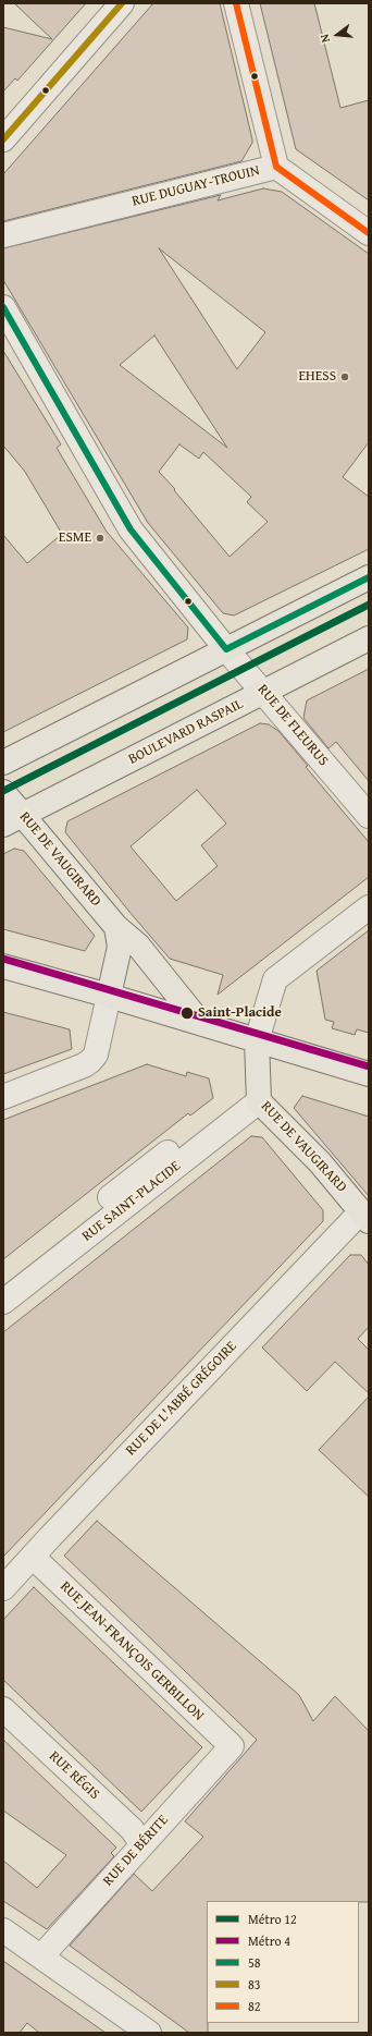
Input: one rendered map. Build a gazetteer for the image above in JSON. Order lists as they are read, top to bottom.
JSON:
{
  "streets": {
    "main road": ["BOULEVARD RASPAIL", "RUE DE VAUGIRARD"],
    "street": [
      "RUE DUGUAY-TROUIN",
      "RUE DE FLEURUS",
      "RUE SAINT-PLACIDE",
      "RUE DE L'ABBÉ GRÉGOIRE",
      "RUE JEAN-FRANÇOIS GERBILLON",
      "RUE RÉGIS",
      "RUE DE BÉRITE"
    ]
  },
  "crossings": [
    ["RUE DE FLEURUS", "BOULEVARD RASPAIL"],
    ["BOULEVARD RASPAIL", "RUE DE VAUGIRARD"],
    ["RUE DE VAUGIRARD", "RUE SAINT-PLACIDE"],
    ["RUE DE VAUGIRARD", "RUE DE L'ABBÉ GRÉGOIRE"],
    ["RUE DE L'ABBÉ GRÉGOIRE", "RUE JEAN-FRANÇOIS GERBILLON"],
    ["RUE JEAN-FRANÇOIS GERBILLON", "RUE DE BÉRITE"],
    ["RUE RÉGIS", "RUE DE BÉRITE"]
  ],
  "places": ["EHESS", "ESME", "Saint-Placide"],
  "lines": [
    "transit line 83",
    "transit line 82",
    "transit line 58",
    "metro line 12",
    "metro line 4"
  ],
  "legend": [
    "Métro 12",
    "Métro 4",
    "58",
    "83",
    "82"
  ],
  "north": "left"
}
